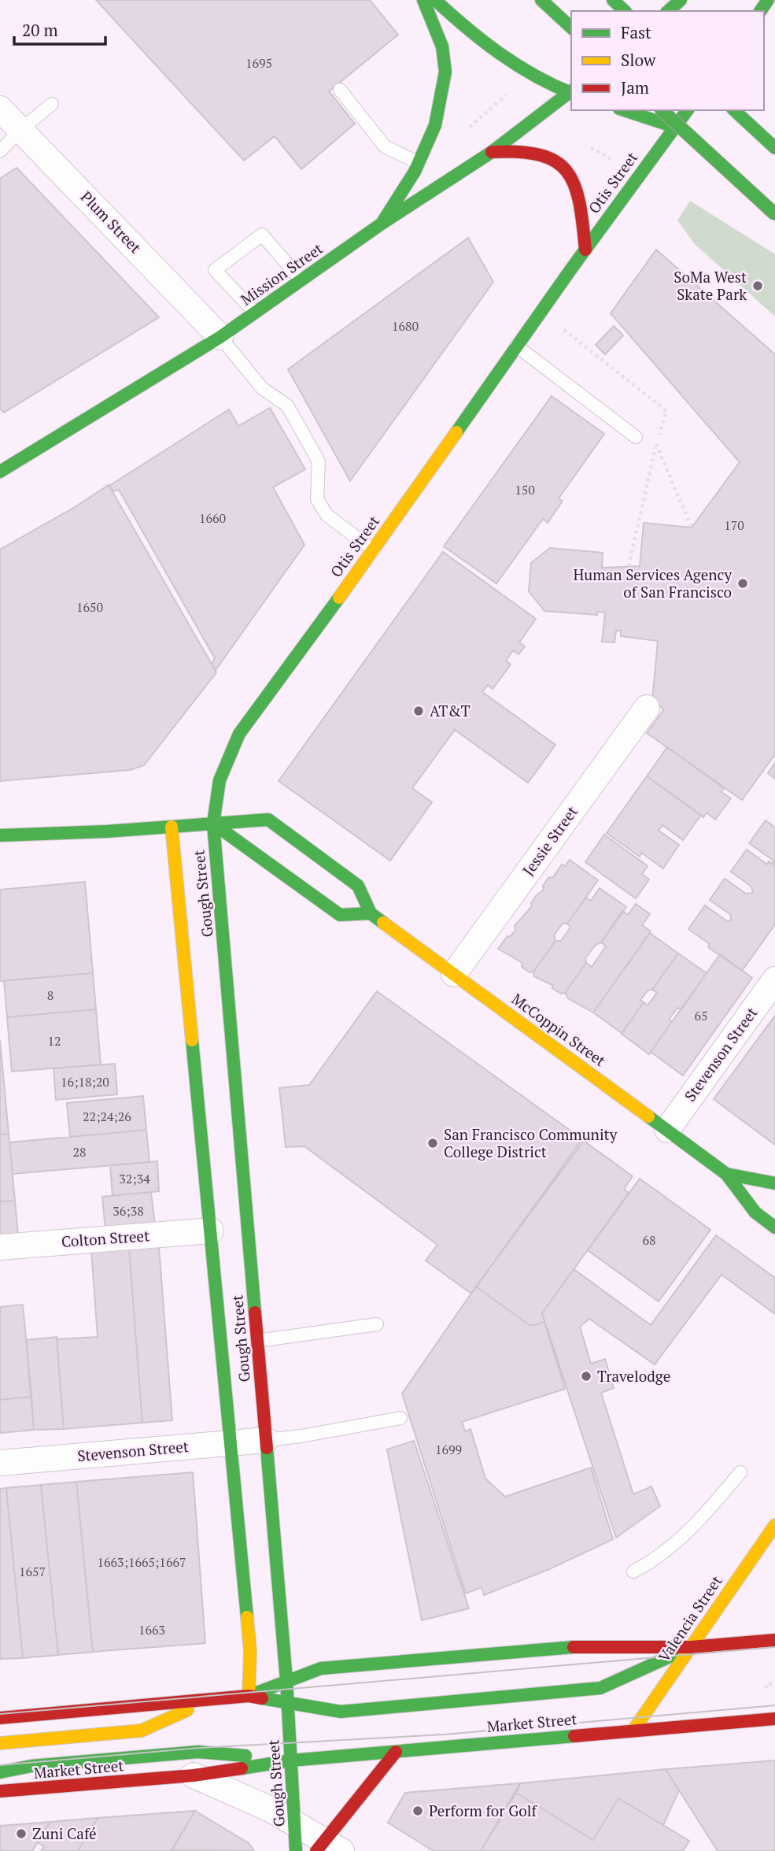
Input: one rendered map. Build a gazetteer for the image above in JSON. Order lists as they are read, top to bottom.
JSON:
{
  "streets": {
    "main road": [
      "Otis Street",
      "Mission Street",
      "Gough Street",
      "McCoppin Street",
      "Valencia Street",
      "Market Street"
    ],
    "street": [
      "Plum Street",
      "Jessie Street",
      "Stevenson Street",
      "Colton Street"
    ]
  },
  "crossings": [
    ["Otis Street", "Gough Street"],
    ["Otis Street", "McCoppin Street"],
    ["Plum Street", "Mission Street"],
    ["Jessie Street", "McCoppin Street"],
    ["Gough Street", "McCoppin Street"],
    ["Gough Street", "Stevenson Street"],
    ["Gough Street", "Colton Street"],
    ["Gough Street", "Market Street"],
    ["McCoppin Street", "Stevenson Street"],
    ["Valencia Street", "Market Street"]
  ],
  "places": [
    "SoMa West Skate Park",
    "Human Services Agency of San Francisco",
    "AT&T",
    "San Francisco Community College District",
    "Travelodge",
    "Perform for Golf",
    "Zuni Café"
  ],
  "house_numbers": [
    "1695",
    "1680",
    "150",
    "1660",
    "170",
    "1650",
    "8",
    "65",
    "12",
    "16;18;20",
    "22;24;26",
    "28",
    "32;34",
    "36;38",
    "68",
    "1699",
    "1663;1665;1667",
    "1657",
    "1663"
  ],
  "legend": ["Fast", "Slow", "Jam"],
  "scale_bar": "20 m"
}
